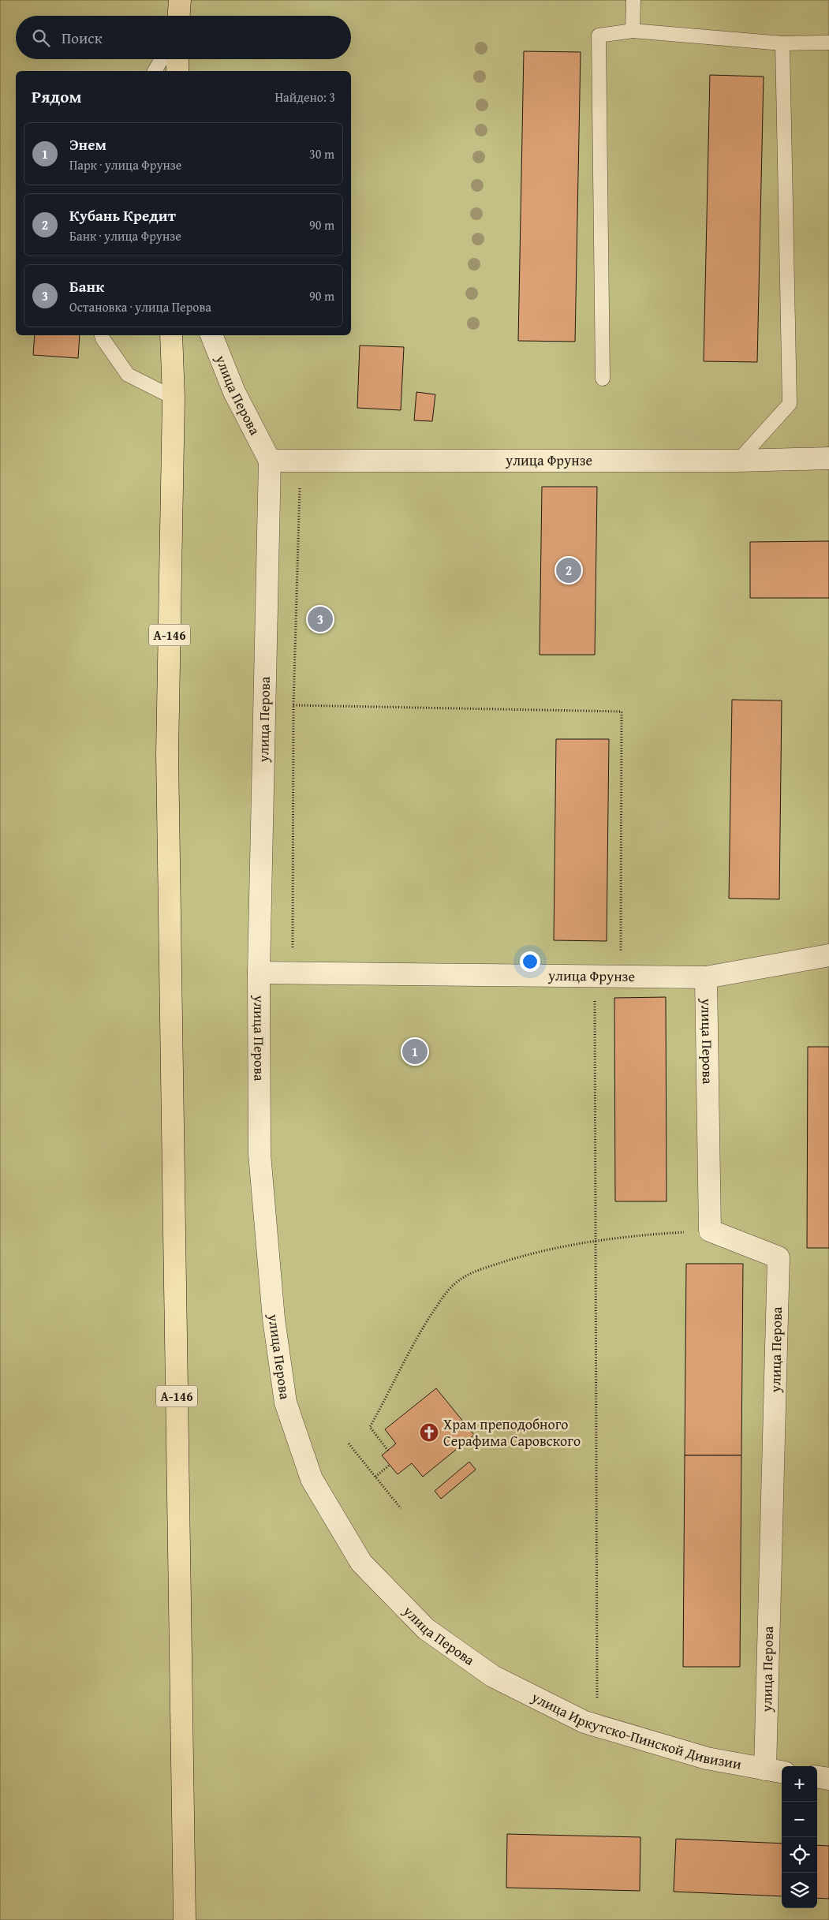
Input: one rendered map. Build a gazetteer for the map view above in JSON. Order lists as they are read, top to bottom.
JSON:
{
  "streets": {
    "highway": ["А-146"],
    "street": ["улица Перова", "улица Фрунзе", "улица Иркутско-Пинской Дивизии"]
  },
  "crossings": [
    ["улица Перова", "улица Фрунзе"],
    ["улица Перова", "улица Иркутско-Пинской Дивизии"]
  ],
  "places": {
    "church": ["Храм преподобного Серафима Саровского"]
  },
  "page": {
    "search": "Поиск",
    "heading": ["Рядом", "Найдено: 3"],
    "list": [
      {
        "mark": "1",
        "name": "Энем",
        "note": "Парк · улица Фрунзе",
        "value": "30 m"
      },
      {
        "mark": "2",
        "name": "Кубань Кредит",
        "note": "Банк · улица Фрунзе",
        "value": "90 m"
      },
      {
        "mark": "3",
        "name": "Банк",
        "note": "Остановка · улица Перова",
        "value": "90 m"
      }
    ],
    "pins": ["2", "3", "1"],
    "map_buttons": ["+", "−"]
  }
}
